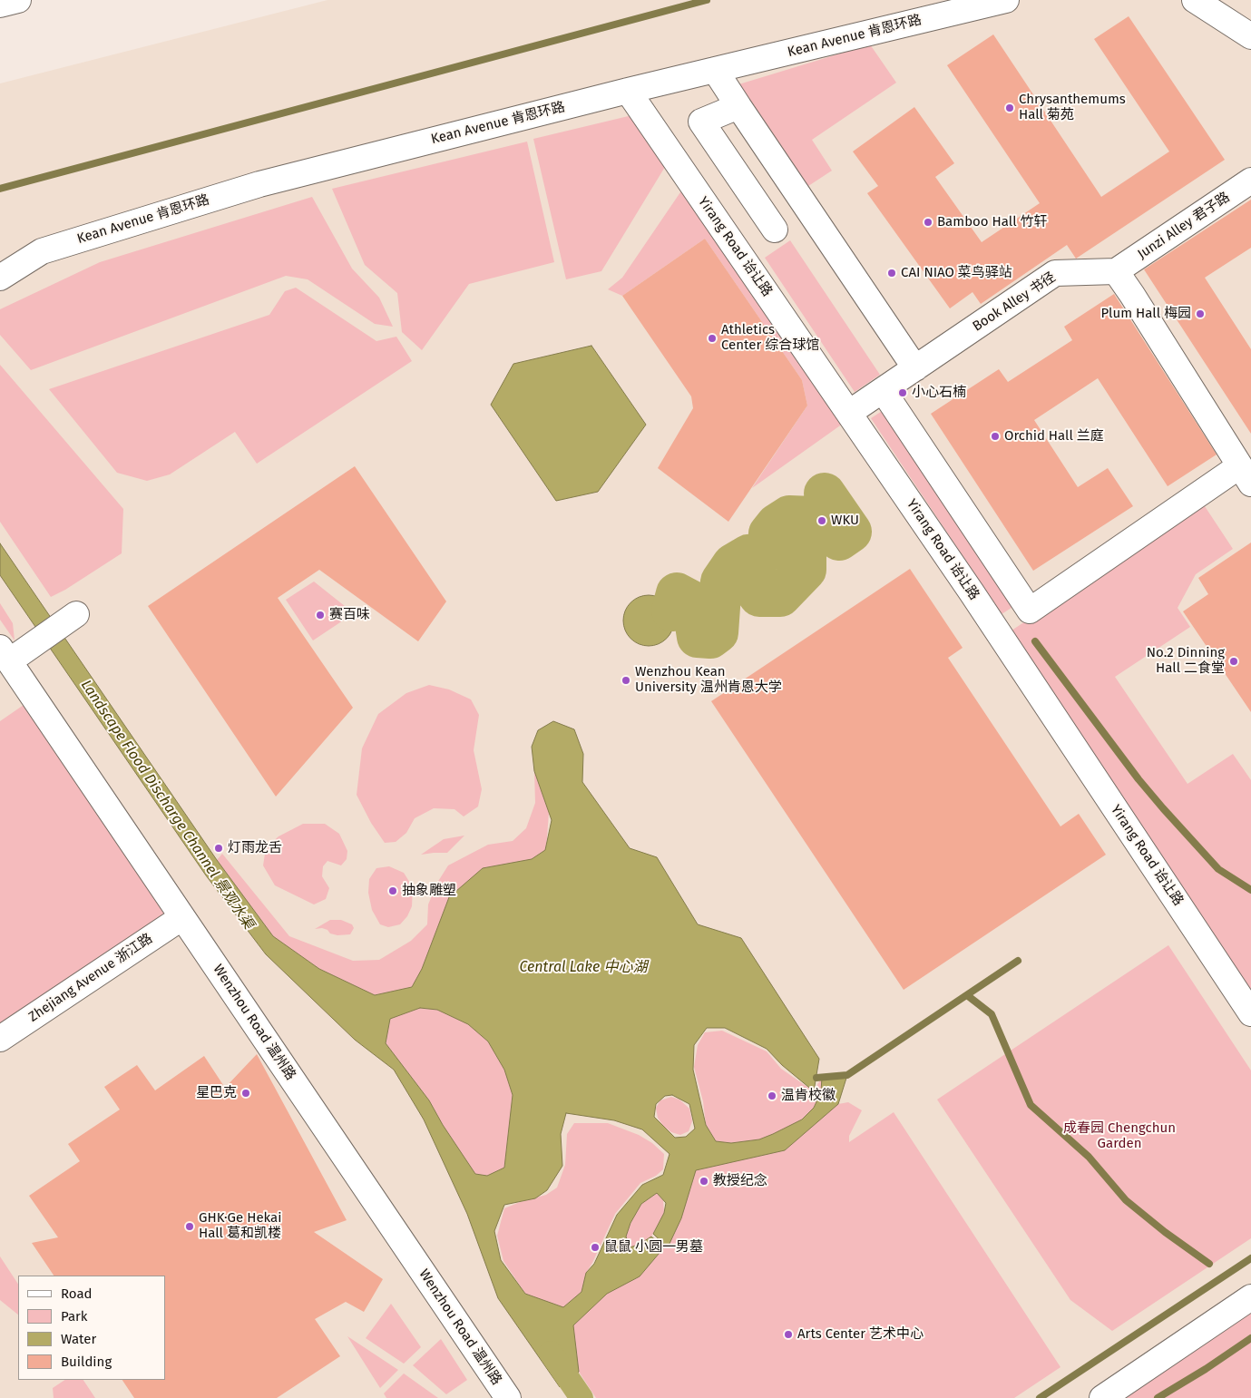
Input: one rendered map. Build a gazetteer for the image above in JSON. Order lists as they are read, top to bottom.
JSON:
{
  "streets": {
    "street": [
      "Kean Avenue 肯恩环路",
      "Junzi Alley 君子路",
      "Yirang Road 诒让路",
      "Book Alley 书径",
      "Zhejiang Avenue 浙江路",
      "Wenzhou Road 温州路"
    ]
  },
  "crossings": [
    ["Kean Avenue 肯恩环路", "Yirang Road 诒让路"],
    ["Junzi Alley 君子路", "Book Alley 书径"],
    ["Yirang Road 诒让路", "Book Alley 书径"],
    ["Zhejiang Avenue 浙江路", "Wenzhou Road 温州路"]
  ],
  "water": ["Landscape Flood Discharge Channel 景观水渠", "Central Lake 中心湖"],
  "parks": ["成春园 Chengchun Garden"],
  "places": [
    "Chrysanthemums Hall 菊苑",
    "Bamboo Hall 竹轩",
    "CAI NIAO 菜鸟驿站",
    "Plum Hall 梅园",
    "Athletics Center 综合球馆",
    "小心石楠",
    "Orchid Hall 兰庭",
    "WKU",
    "赛百味",
    "No.2 Dinning Hall 二食堂",
    "Wenzhou Kean University 温州肯恩大学",
    "灯雨龙舌",
    "抽象雕塑",
    "星巴克",
    "温肯校徽",
    "教授纪念",
    "GHK·Ge Hekai Hall 葛和凯楼",
    "鼠鼠 小圆一男墓",
    "Arts Center 艺术中心"
  ],
  "legend": [
    "Road",
    "Park",
    "Water",
    "Building"
  ]
}
